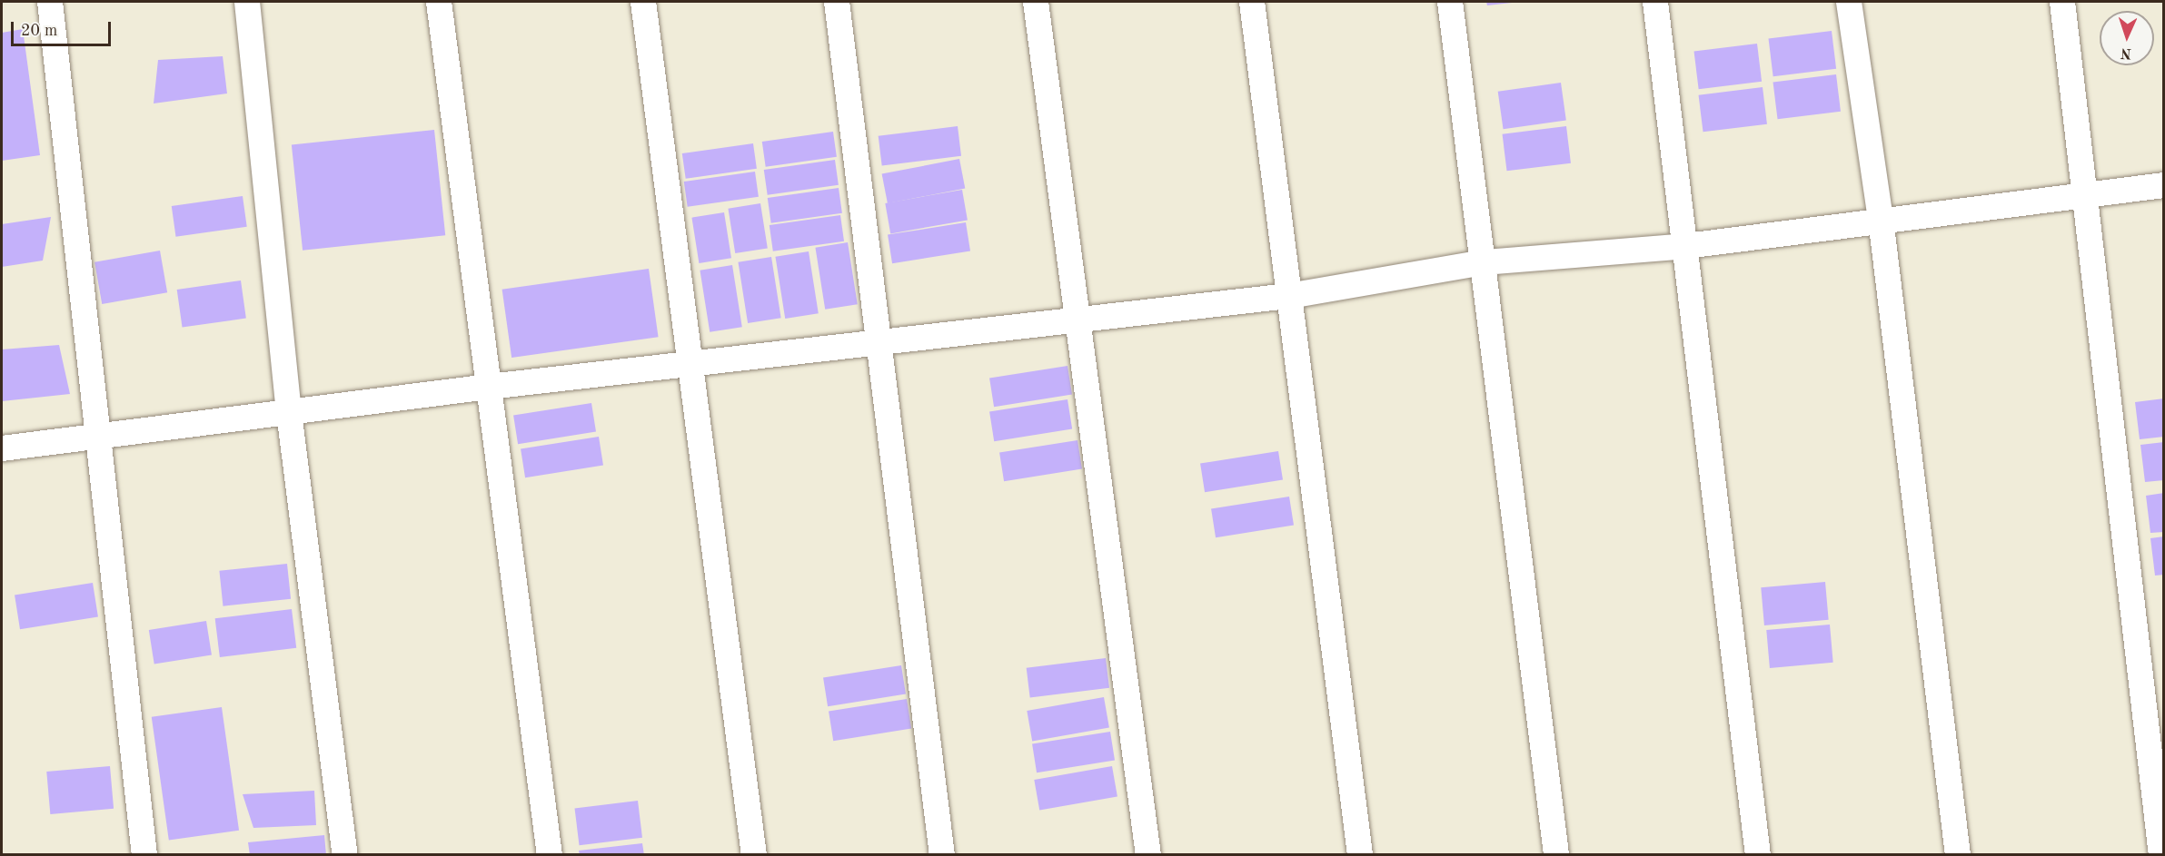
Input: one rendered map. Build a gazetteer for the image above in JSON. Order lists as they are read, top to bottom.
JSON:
{
  "scale_bar": "20 m",
  "north": "bottom"
}
